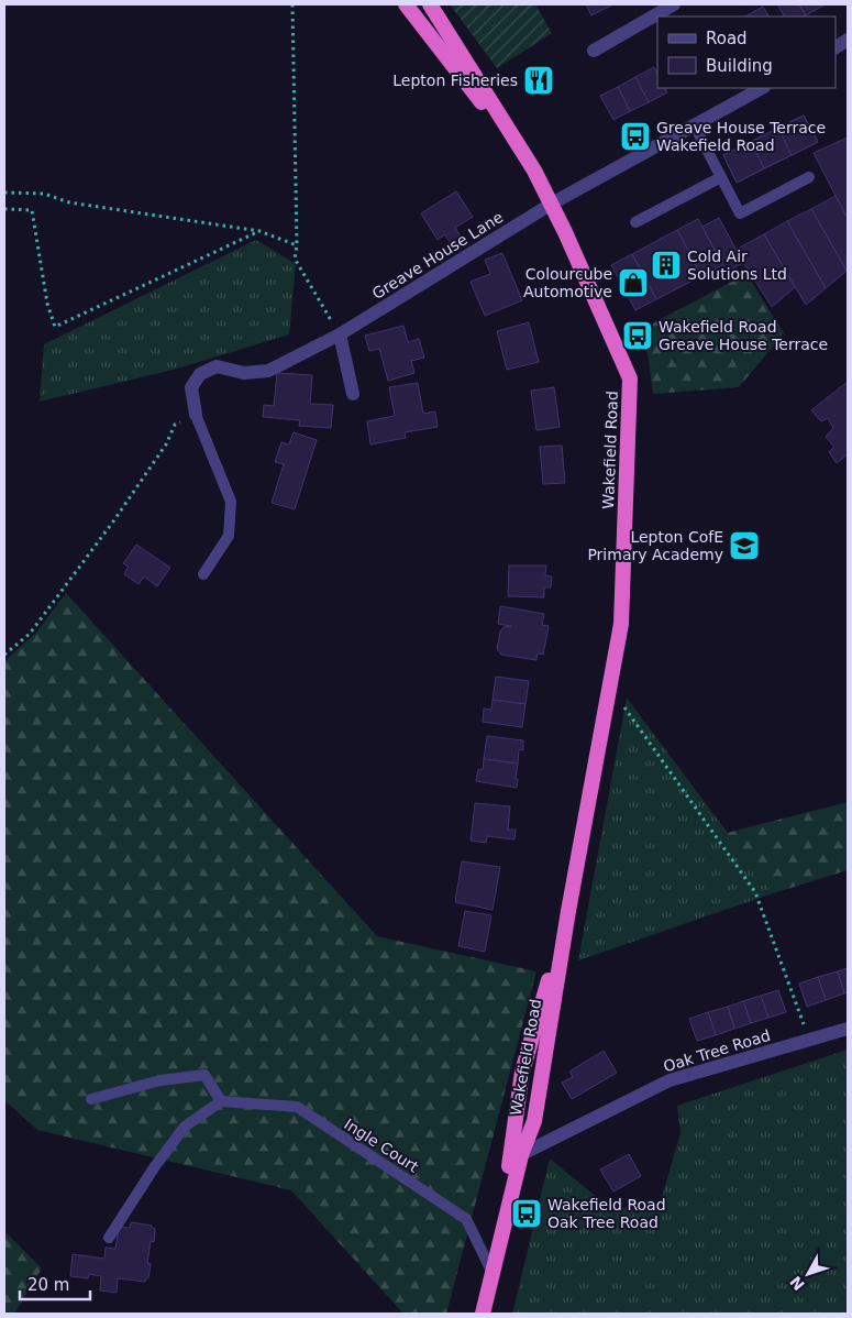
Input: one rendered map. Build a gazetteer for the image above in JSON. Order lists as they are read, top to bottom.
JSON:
{
  "streets": {
    "highway": ["Wakefield Road"],
    "street": ["Greave House Lane", "Oak Tree Road"],
    "lane": ["Ingle Court"]
  },
  "crossings": [
    ["Greave House Lane", "Wakefield Road"],
    ["Wakefield Road", "Oak Tree Road"],
    ["Wakefield Road", "Ingle Court"]
  ],
  "places": {
    "restaurant": ["Lepton Fisheries"],
    "bus stop": ["Greave House Terrace Wakefield Road", "Wakefield Road Greave House Terrace", "Wakefield Road Oak Tree Road"],
    "building": ["Cold Air Solutions Ltd"],
    "shop": ["Colourcube Automotive"],
    "school or university": ["Lepton CofE Primary Academy"]
  },
  "legend": ["Road", "Building"],
  "scale_bar": "20 m",
  "north": "bottom left"
}
